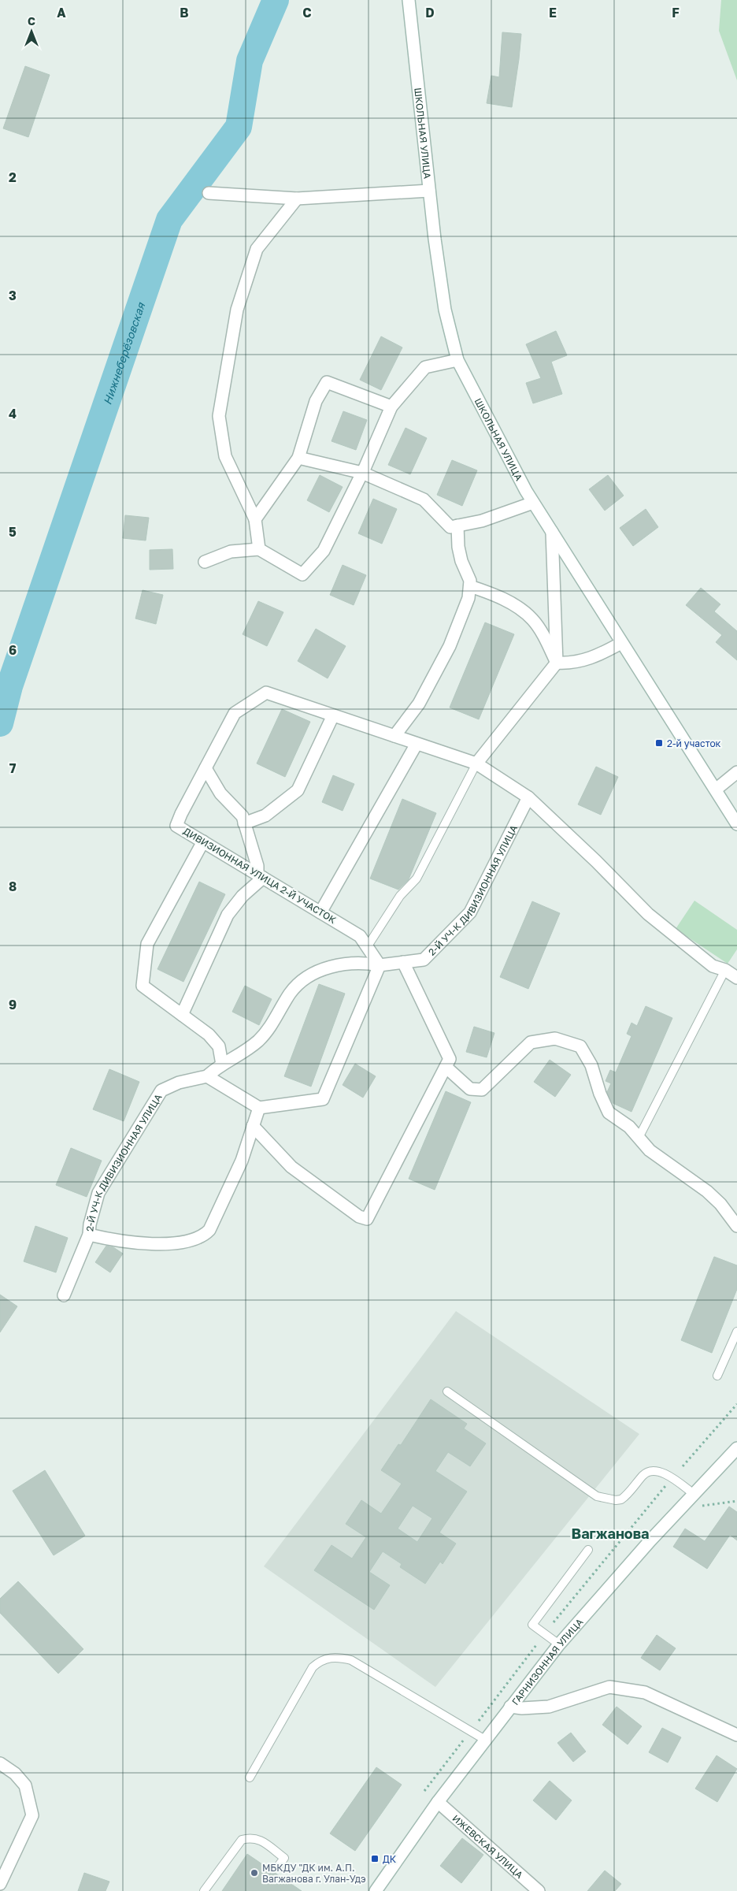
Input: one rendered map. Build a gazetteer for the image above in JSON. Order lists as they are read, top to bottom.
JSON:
{
  "streets": {
    "street": [
      "ШКОЛЬНАЯ УЛИЦА",
      "ДИВИЗИОННАЯ УЛИЦА 2-Й УЧАСТОК",
      "2-Й УЧ-К ДИВИЗИОННАЯ УЛИЦА",
      "ГАРНИЗОННАЯ УЛИЦА",
      "ИЖЕВСКАЯ УЛИЦА"
    ]
  },
  "crossings": [
    ["ДИВИЗИОННАЯ УЛИЦА 2-Й УЧАСТОК", "2-Й УЧ-К ДИВИЗИОННАЯ УЛИЦА"],
    ["ГАРНИЗОННАЯ УЛИЦА", "ИЖЕВСКАЯ УЛИЦА"]
  ],
  "districts": ["Вагжанова"],
  "water": ["Нижнеберёзовская"],
  "places": {
    "transit": ["2-й участок", "ДК"],
    "other": ["МБКДУ \"ДК им. А.П. Вагжанова г. Улан-Удэ"]
  },
  "north": "top",
  "grid": {
    "columns": [
      "A",
      "B",
      "C",
      "D",
      "E",
      "F"
    ],
    "rows": [
      "2",
      "3",
      "4",
      "5",
      "6",
      "7",
      "8",
      "9"
    ]
  }
}
